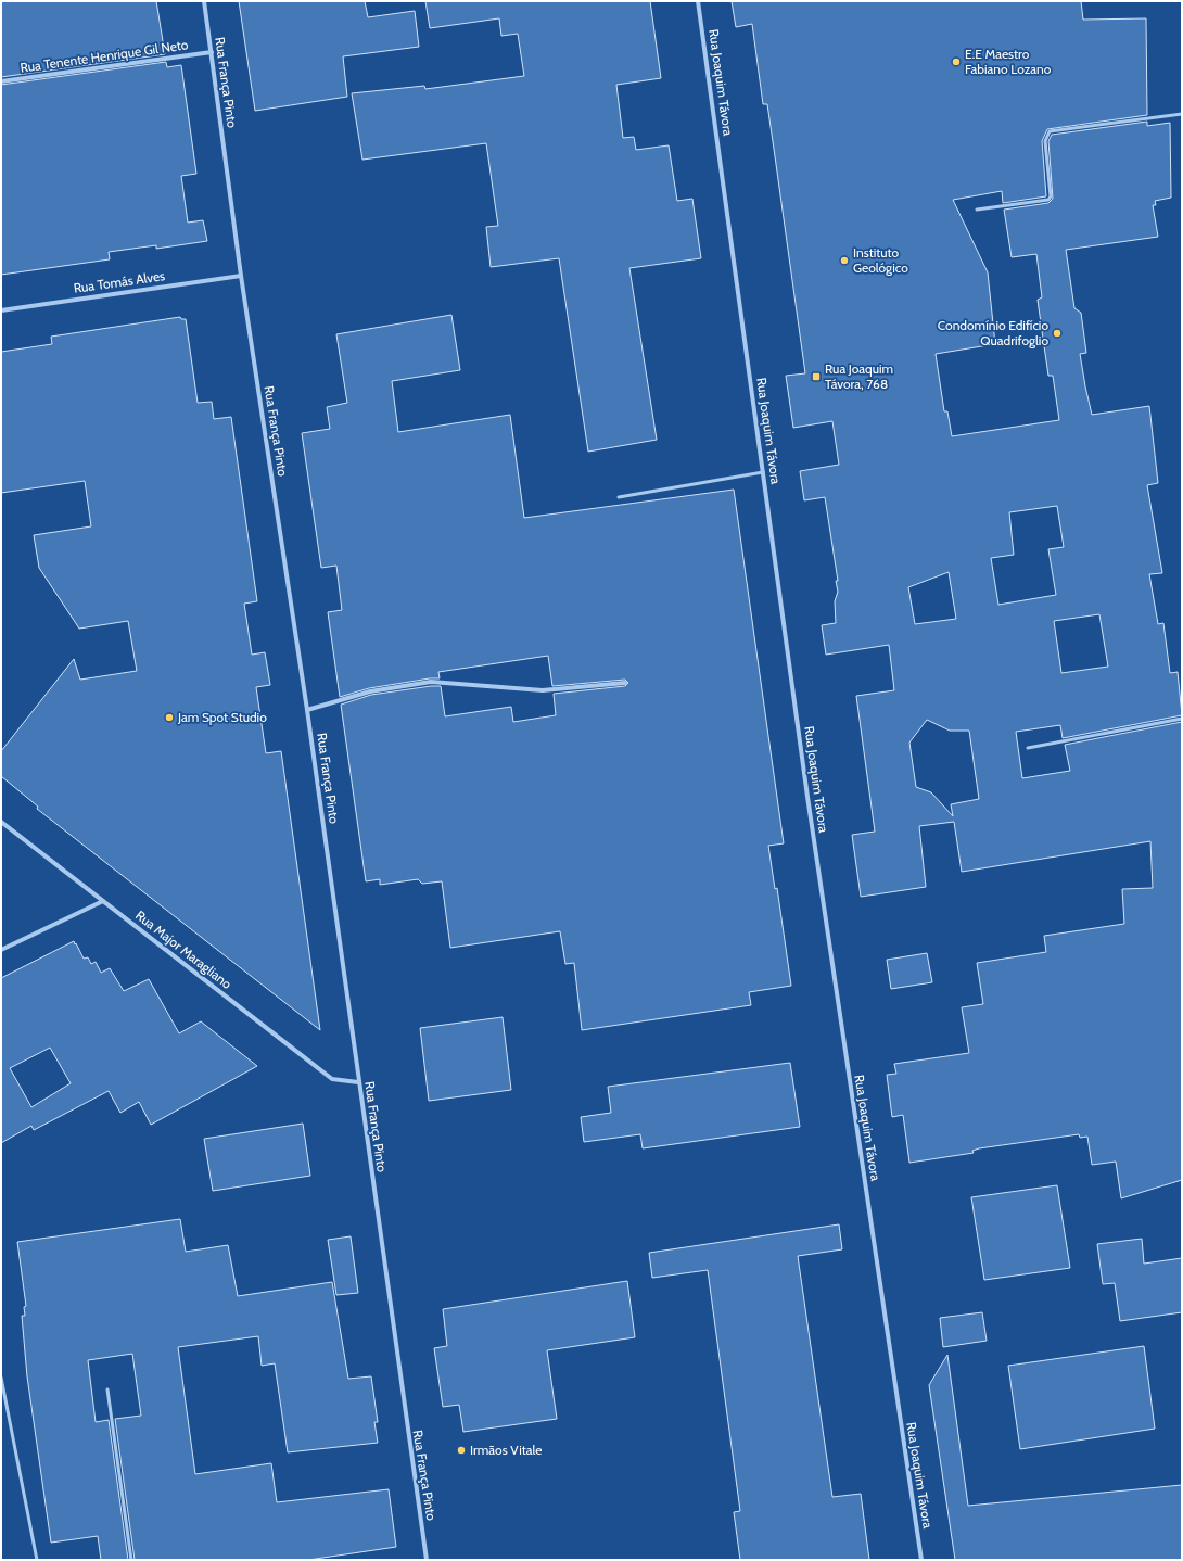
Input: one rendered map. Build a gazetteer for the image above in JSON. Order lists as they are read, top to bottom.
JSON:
{
  "streets": {
    "street": [
      "Rua Tenente Henrique Gil Neto",
      "Rua França Pinto",
      "Rua Joaquim Távora",
      "Rua Tomás Alves",
      "Rua Major Maragliano"
    ]
  },
  "crossings": [
    ["Rua Tenente Henrique Gil Neto", "Rua França Pinto"],
    ["Rua França Pinto", "Rua Tomás Alves"],
    ["Rua França Pinto", "Rua Major Maragliano"]
  ],
  "places": {
    "other": [
      "E.E Maestro Fabiano Lozano",
      "Instituto Geológico",
      "Condomínio Edifício Quadrifoglio",
      "Jam Spot Studio",
      "Irmãos Vitale"
    ],
    "transit": ["Rua Joaquim Távora, 768"]
  }
}
